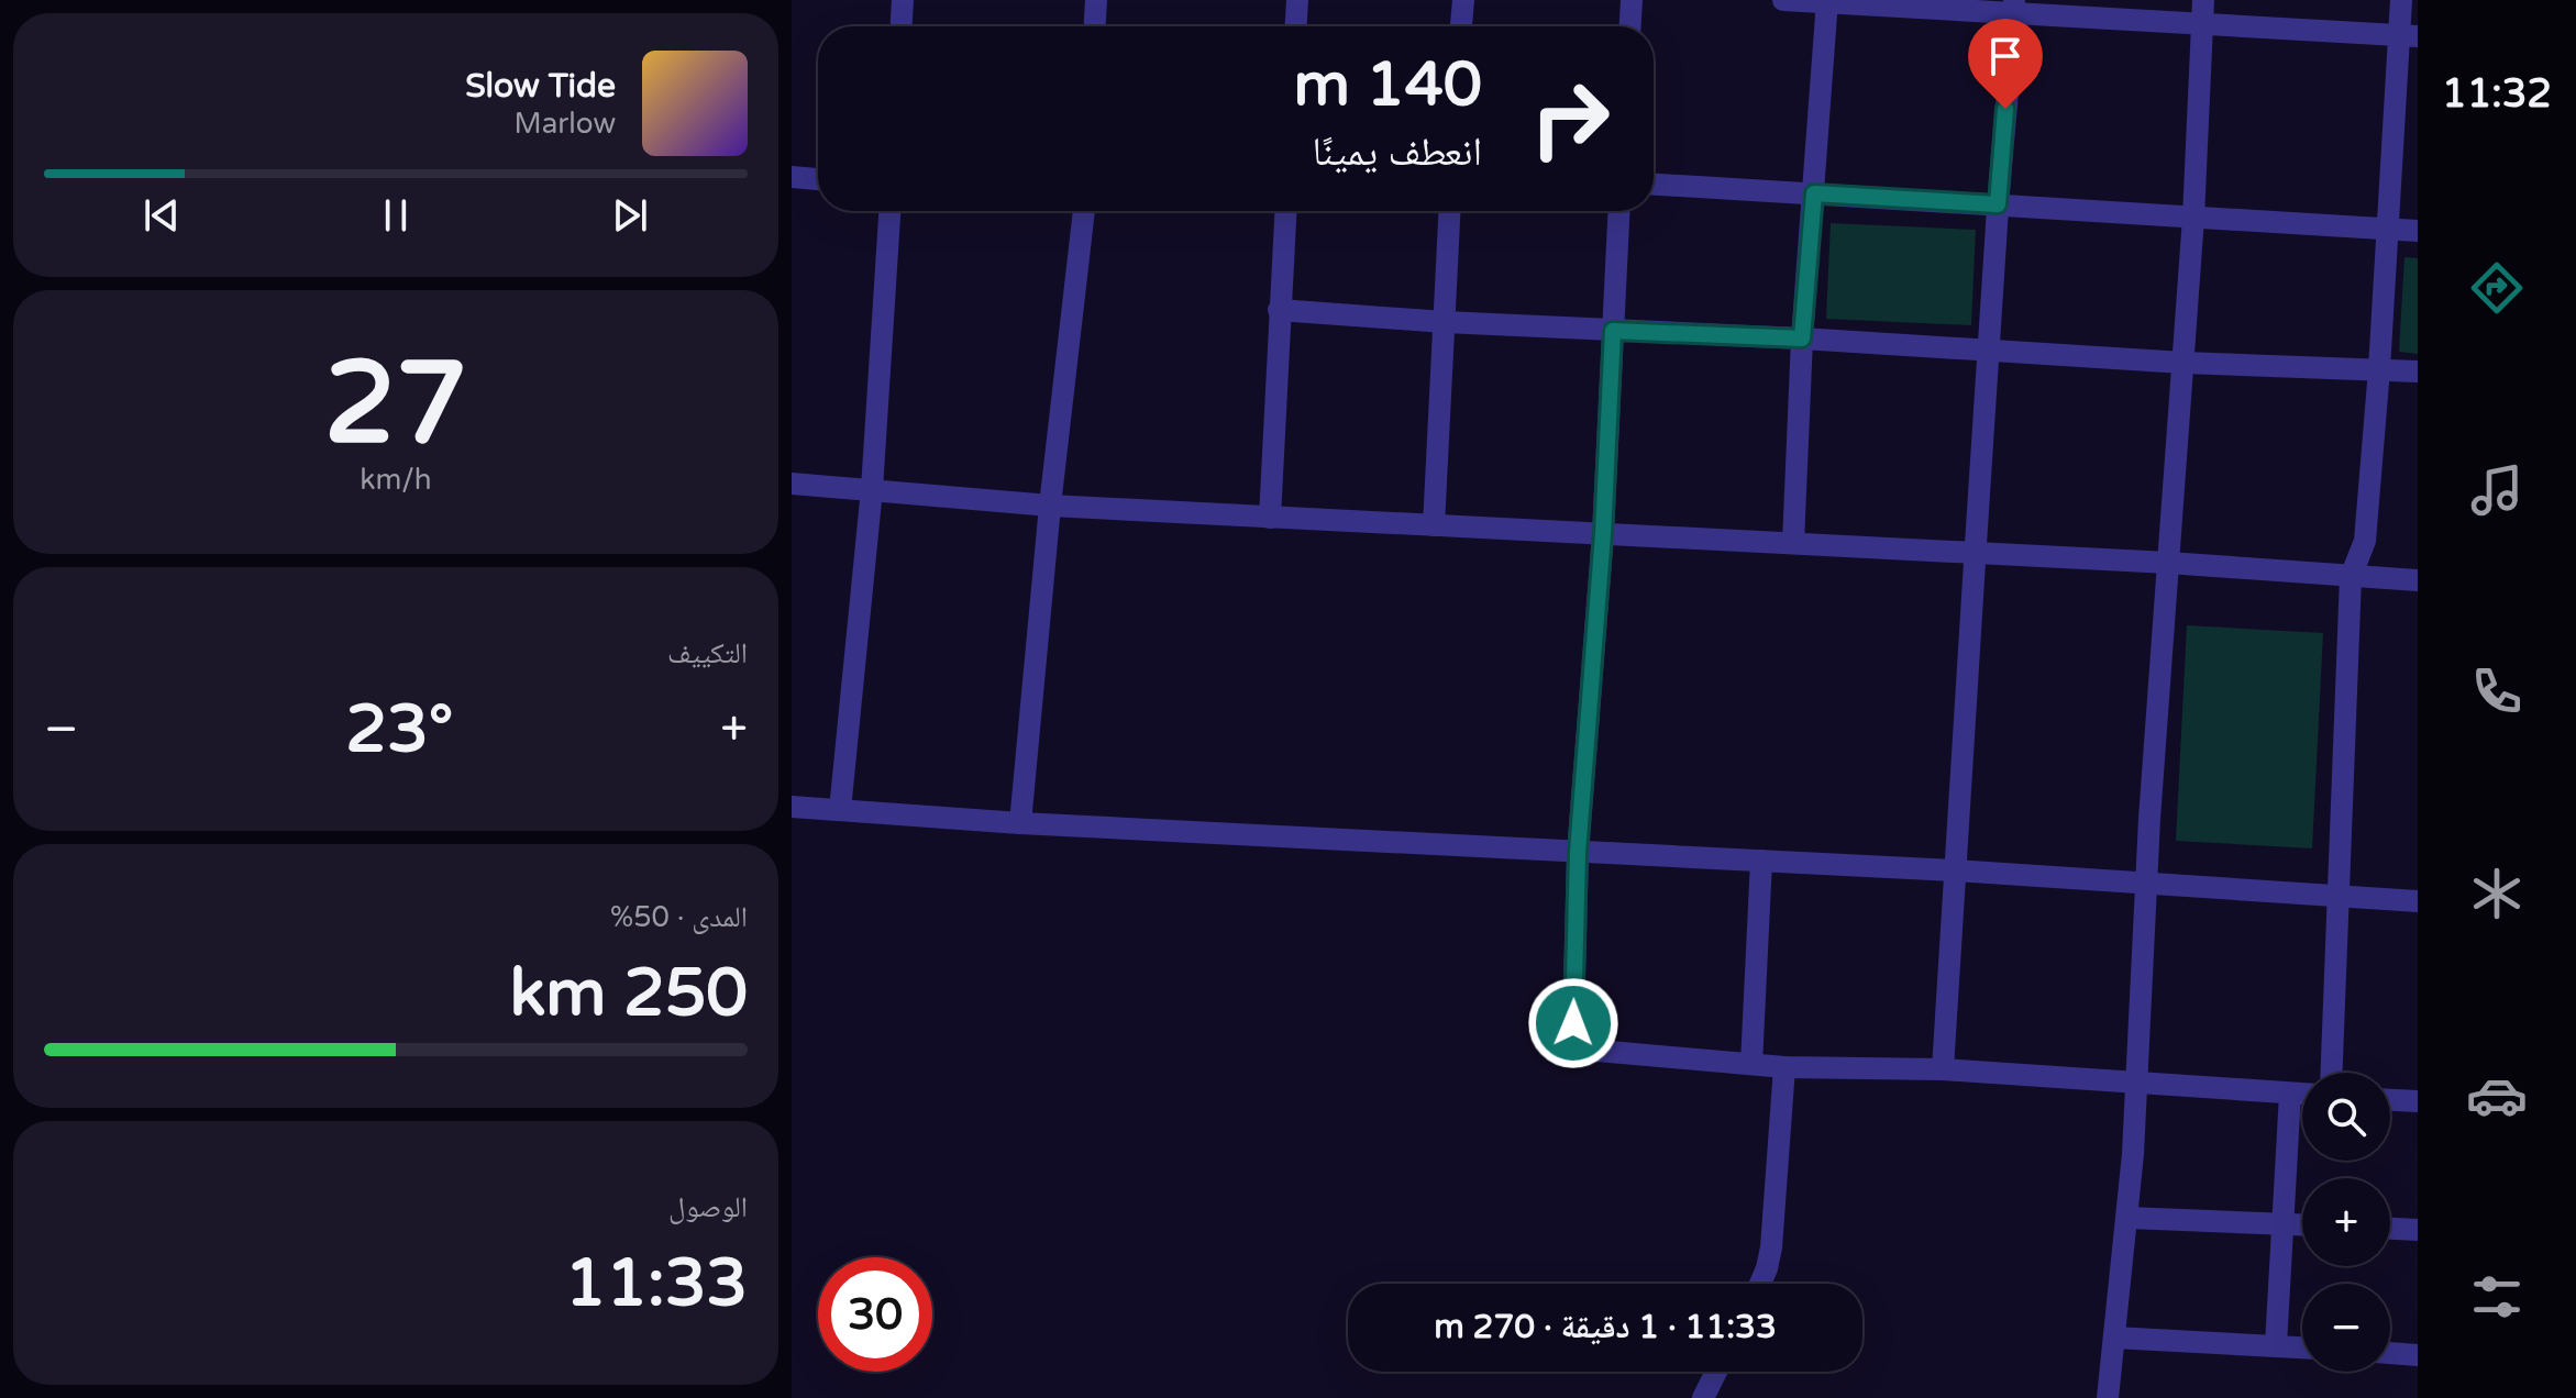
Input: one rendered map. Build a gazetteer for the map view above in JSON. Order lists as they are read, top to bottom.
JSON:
{
  "page": {
    "tabs": "11:32",
    "turn": ["140 m", "انعطف يمينًا"],
    "song": ["Slow Tide", "Marlow"],
    "tile": [
      ["27", "km/h"],
      "التكييف",
      ["المدى · 50%", "250 km"],
      ["الوصول", "11:33"]
    ],
    "heat": ["−", "23°", "+"],
    "map_buttons": ["+", "−"],
    "limit": "30",
    "trip": "11:33 · 1 دقيقة · 270 m"
  }
}
